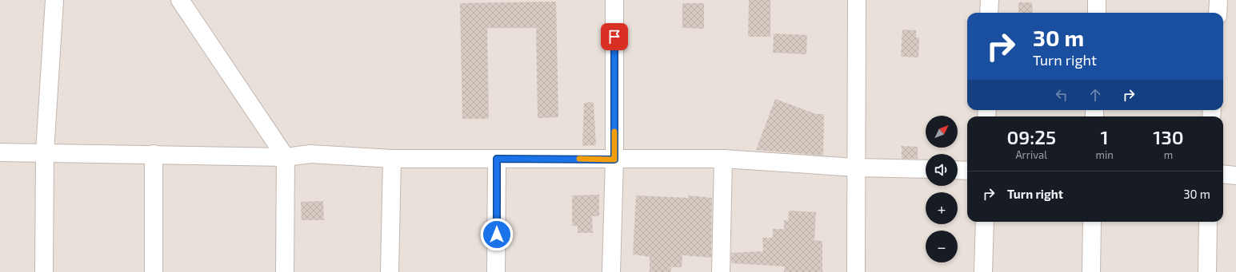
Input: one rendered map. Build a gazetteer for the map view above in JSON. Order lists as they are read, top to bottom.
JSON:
{
  "north": "top right",
  "page": {
    "turn": ["30 m", "Turn right"],
    "map_buttons": ["+", "−"],
    "eta": [
      "09:25",
      "Arrival",
      "1",
      "min",
      "130",
      "m"
    ],
    "list": [
      {
        "name": "Turn right",
        "value": "30 m"
      }
    ]
  }
}
